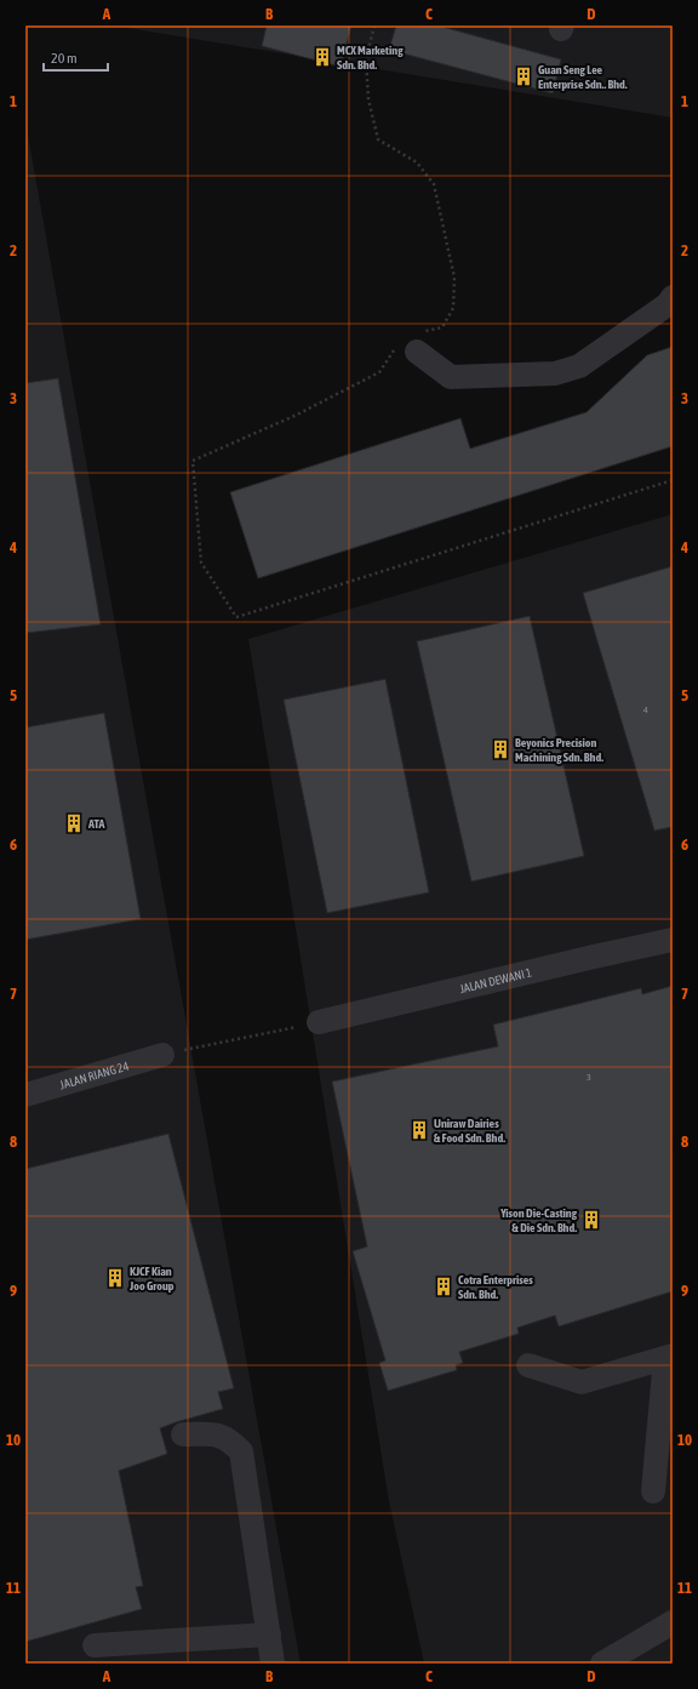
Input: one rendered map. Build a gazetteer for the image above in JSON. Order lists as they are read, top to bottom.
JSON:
{
  "streets": {
    "street": ["JALAN DEWANI 1", "JALAN RIANG 24"]
  },
  "places": {
    "building": [
      "MCX Marketing Sdn. Bhd.",
      "Guan Seng Lee Enterprise Sdn.. Bhd.",
      "Beyonics Precision Machining Sdn. Bhd.",
      "ATA",
      "Uniraw Dairies & Food Sdn. Bhd.",
      "Yison Die-Casting & Die Sdn. Bhd.",
      "KJCF Kian Joo Group",
      "Cotra Enterprises Sdn. Bhd."
    ]
  },
  "house_numbers": ["4", "3"],
  "scale_bar": "20 m",
  "grid": {
    "columns": [
      "A",
      "B",
      "C",
      "D"
    ],
    "rows": [
      "1",
      "2",
      "3",
      "4",
      "5",
      "6",
      "7",
      "8",
      "9",
      "10",
      "11"
    ]
  }
}
